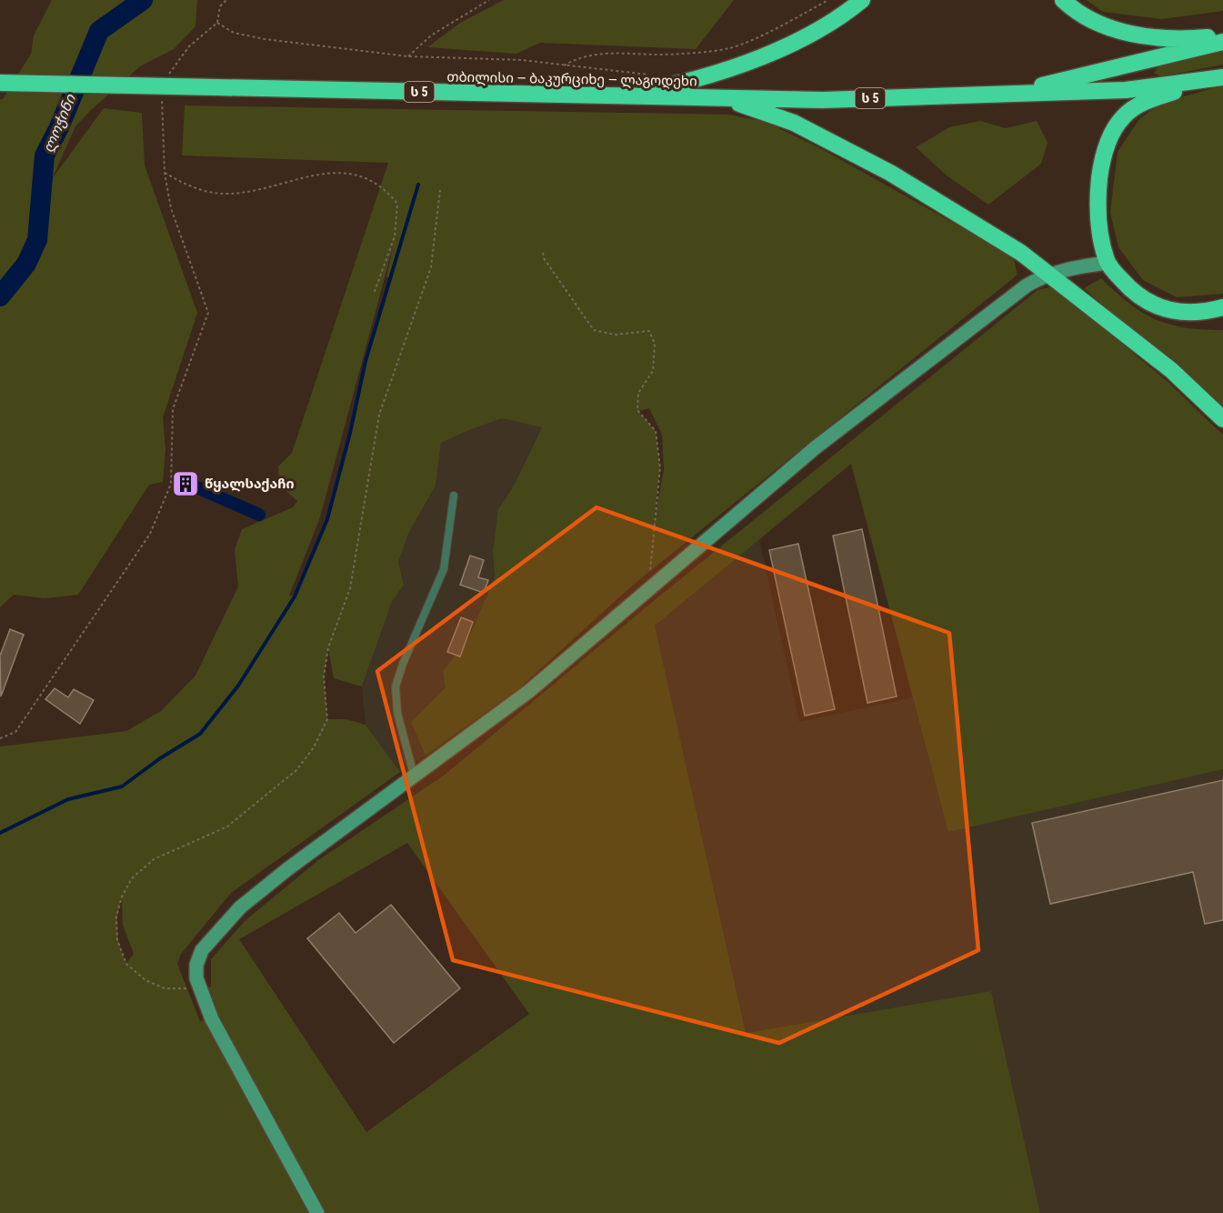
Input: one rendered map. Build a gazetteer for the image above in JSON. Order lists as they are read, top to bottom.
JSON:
{
  "streets": {
    "highway": ["თბილისი — ბაკურციხე — ლაგოდეხი", "ს 5"]
  },
  "water": ["ლოჭინი"],
  "places": {
    "building": ["წყალსაქაჩი"]
  }
}
